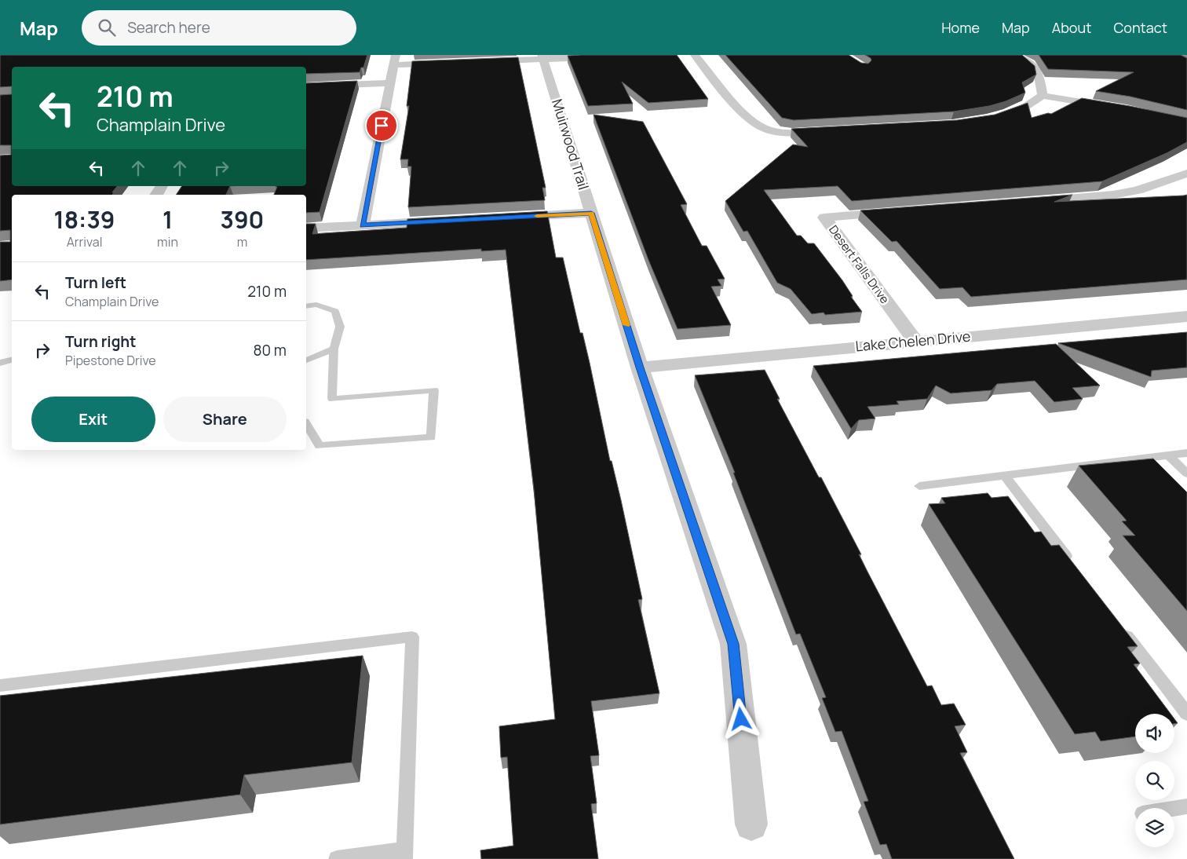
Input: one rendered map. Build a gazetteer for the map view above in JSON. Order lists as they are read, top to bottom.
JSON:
{
  "streets": {
    "street": ["Muirwood Trail", "Desert Falls Drive", "Lake Chelen Drive"]
  },
  "crossings": [
    ["Muirwood Trail", "Lake Chelen Drive"],
    ["Desert Falls Drive", "Lake Chelen Drive"]
  ],
  "page": {
    "header": "Map",
    "search": "Search here",
    "nav": [
      "Home",
      "Map",
      "About",
      "Contact"
    ],
    "turn": ["210 m", "Champlain Drive"],
    "eta": [
      "18:39",
      "Arrival",
      "1",
      "min",
      "390",
      "m"
    ],
    "list": [
      {
        "name": "Turn left",
        "note": "Champlain Drive",
        "value": "210 m"
      },
      {
        "name": "Turn right",
        "note": "Pipestone Drive",
        "value": "80 m"
      }
    ],
    "buttons": ["Exit", "Share"]
  }
}
